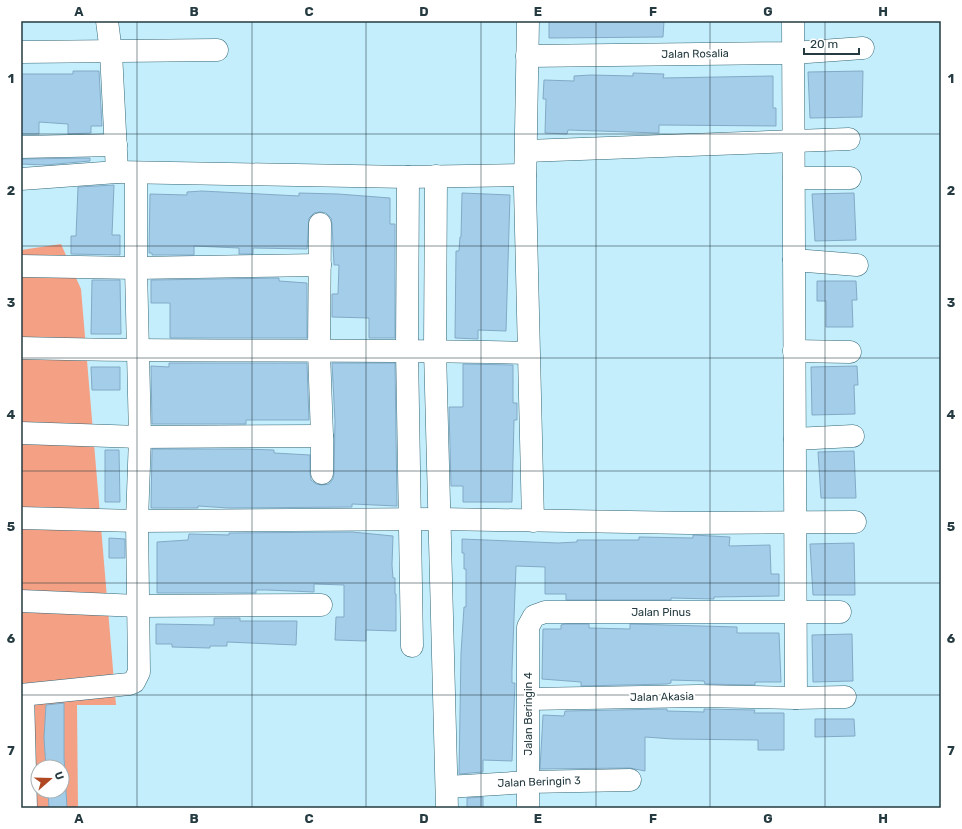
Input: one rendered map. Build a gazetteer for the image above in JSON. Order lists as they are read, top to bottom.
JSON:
{
  "streets": {
    "street": [
      "Jalan Rosalia",
      "Jalan Pinus",
      "Jalan Akasia",
      "Jalan Beringin 4",
      "Jalan Beringin 3"
    ]
  },
  "crossings": [
    ["Jalan Pinus", "Jalan Beringin 4"],
    ["Jalan Akasia", "Jalan Beringin 4"],
    ["Jalan Beringin 4", "Jalan Beringin 3"]
  ],
  "scale_bar": "20 m",
  "north": "right",
  "grid": {
    "columns": [
      "A",
      "B",
      "C",
      "D",
      "E",
      "F",
      "G",
      "H"
    ],
    "rows": [
      "1",
      "2",
      "3",
      "4",
      "5",
      "6",
      "7"
    ]
  }
}
